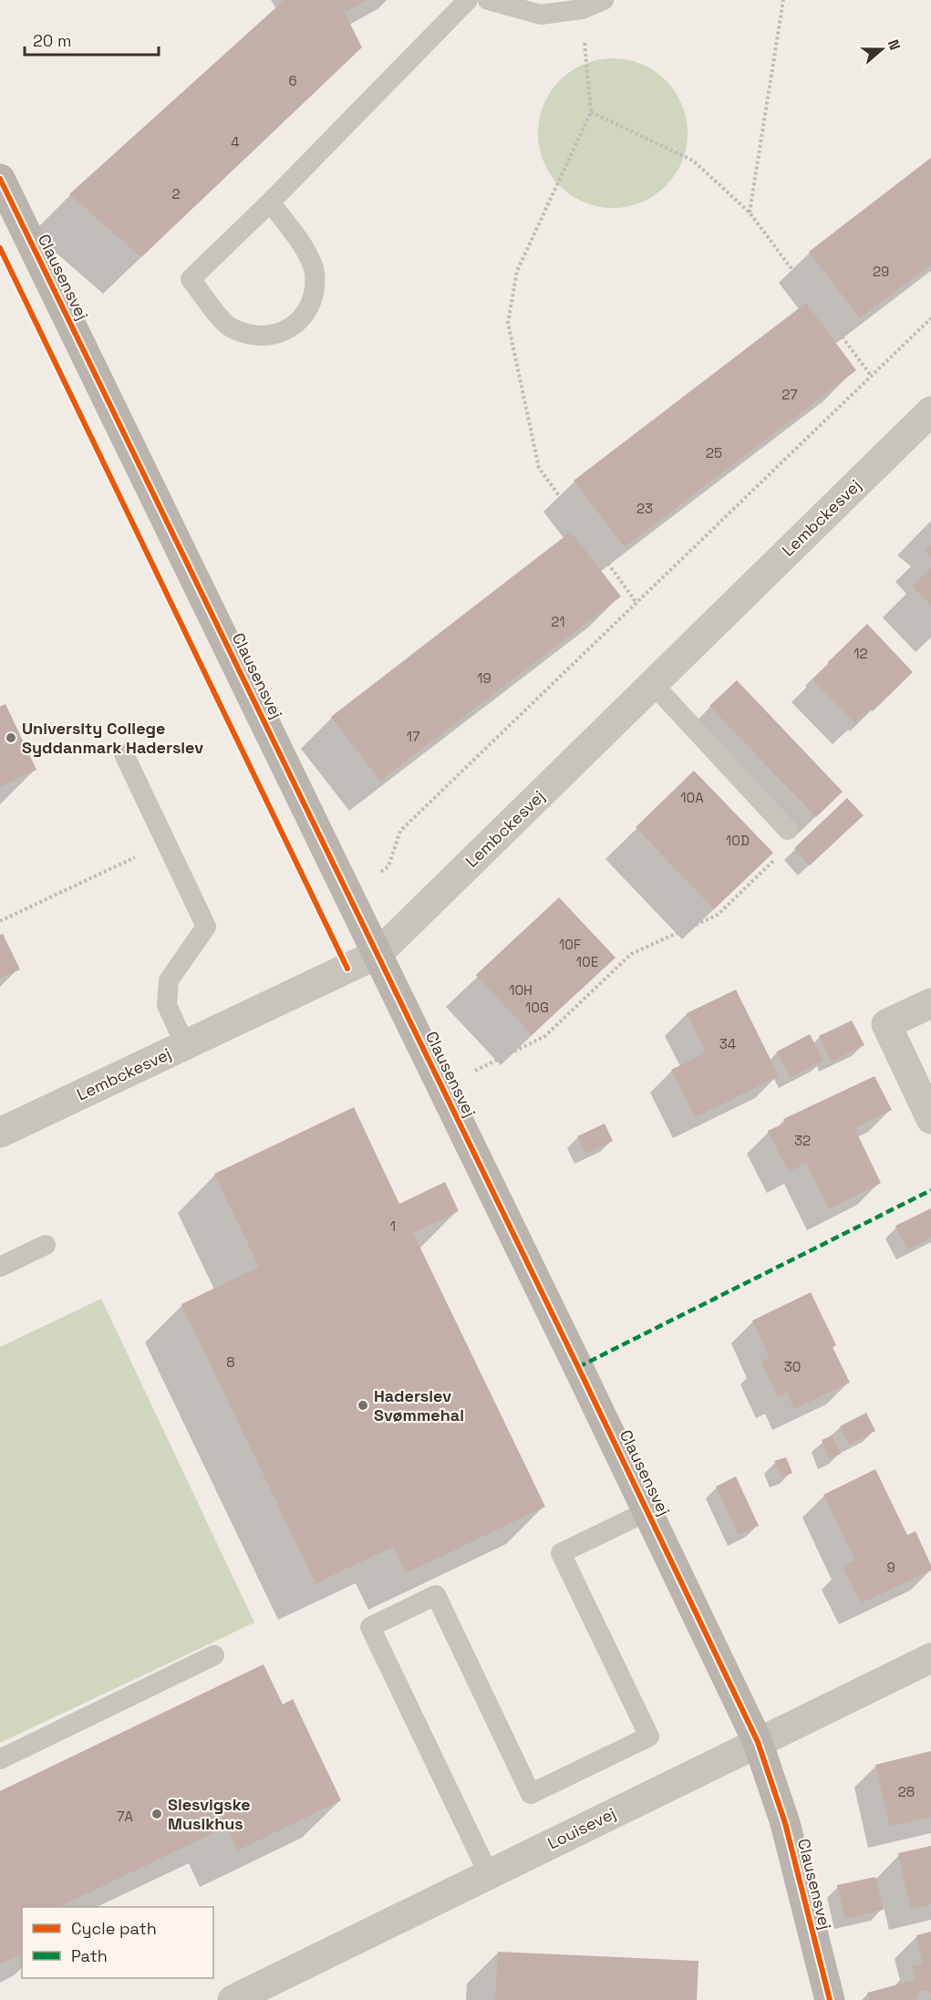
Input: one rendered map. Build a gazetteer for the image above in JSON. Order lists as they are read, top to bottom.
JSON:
{
  "streets": {
    "street": ["Clausensvej", "Lembckesvej", "Louisevej"]
  },
  "crossings": [
    ["Clausensvej", "Lembckesvej"],
    ["Clausensvej", "Louisevej"]
  ],
  "places": ["University College Syddanmark Haderslev", "Haderslev Svømmehal", "Slesvigske Musikhus"],
  "house_numbers": [
    "6",
    "4",
    "2",
    "29",
    "27",
    "25",
    "23",
    "21",
    "12",
    "19",
    "17",
    "10A",
    "10D",
    "10F",
    "10E",
    "10H",
    "10G",
    "34",
    "32",
    "1",
    "8",
    "30",
    "9",
    "28",
    "7A"
  ],
  "legend": ["Cycle path", "Path"],
  "scale_bar": "20 m",
  "north": "right"
}
